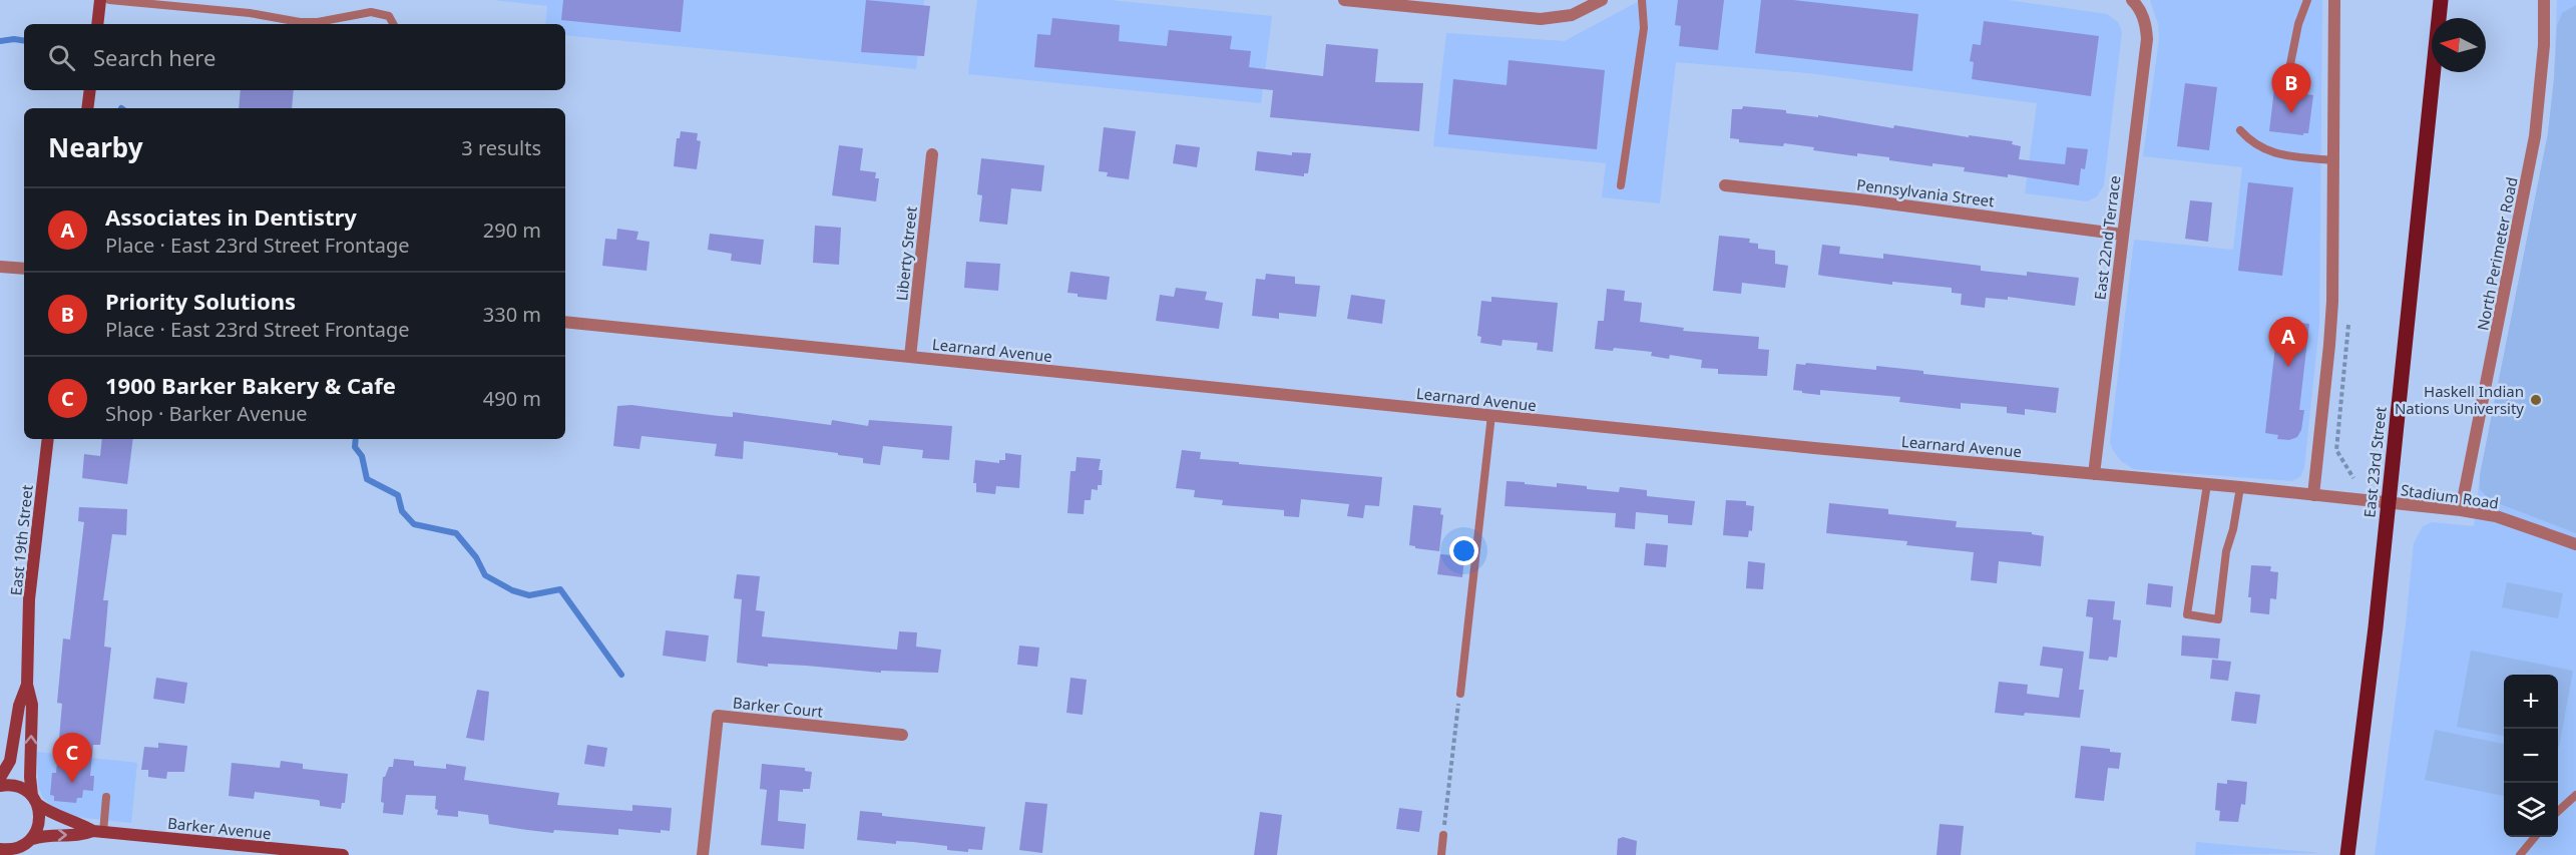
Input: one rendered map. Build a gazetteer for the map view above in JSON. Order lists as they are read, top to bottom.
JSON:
{
  "streets": {
    "main road": ["East 23rd Street", "East 19th Street", "Barker Avenue"],
    "street": [
      "Pennsylvania Street",
      "East 22nd Terrace",
      "Liberty Street",
      "North Perimeter Road",
      "Learnard Avenue",
      "Stadium Road",
      "Barker Court"
    ]
  },
  "crossings": [
    ["Pennsylvania Street", "East 22nd Terrace"],
    ["East 22nd Terrace", "Learnard Avenue"],
    ["Liberty Street", "Learnard Avenue"],
    ["North Perimeter Road", "Stadium Road"],
    ["Learnard Avenue", "East 23rd Street"],
    ["Learnard Avenue", "Stadium Road"],
    ["East 23rd Street", "Stadium Road"],
    ["East 19th Street", "Barker Avenue"]
  ],
  "places": ["Haskell Indian Nations University"],
  "north": "left",
  "page": {
    "search": "Search here",
    "pins": ["B", "A", "C"],
    "heading": ["Nearby", "3 results"],
    "list": [
      {
        "mark": "A",
        "name": "Associates in Dentistry",
        "note": "Place · East 23rd Street Frontage",
        "value": "290 m"
      },
      {
        "mark": "B",
        "name": "Priority Solutions",
        "note": "Place · East 23rd Street Frontage",
        "value": "330 m"
      },
      {
        "mark": "C",
        "name": "1900 Barker Bakery & Cafe",
        "note": "Shop · Barker Avenue",
        "value": "490 m"
      }
    ],
    "map_buttons": ["+", "−"]
  }
}
